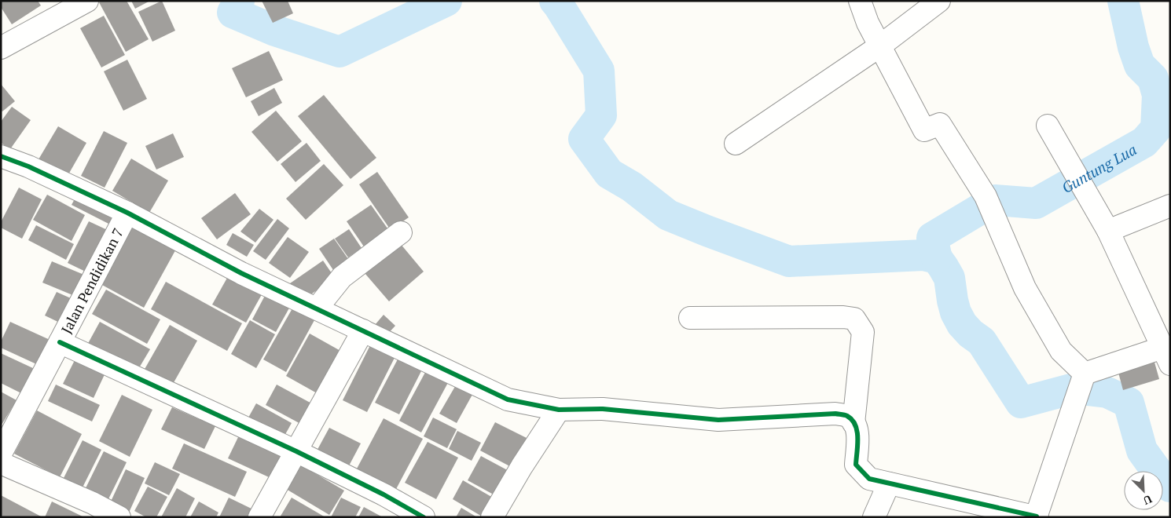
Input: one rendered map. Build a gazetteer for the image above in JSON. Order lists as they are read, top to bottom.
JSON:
{
  "streets": {
    "street": ["Jalan Pendidikan 7"]
  },
  "water": ["Guntung Lua"],
  "north": "bottom right"
}
